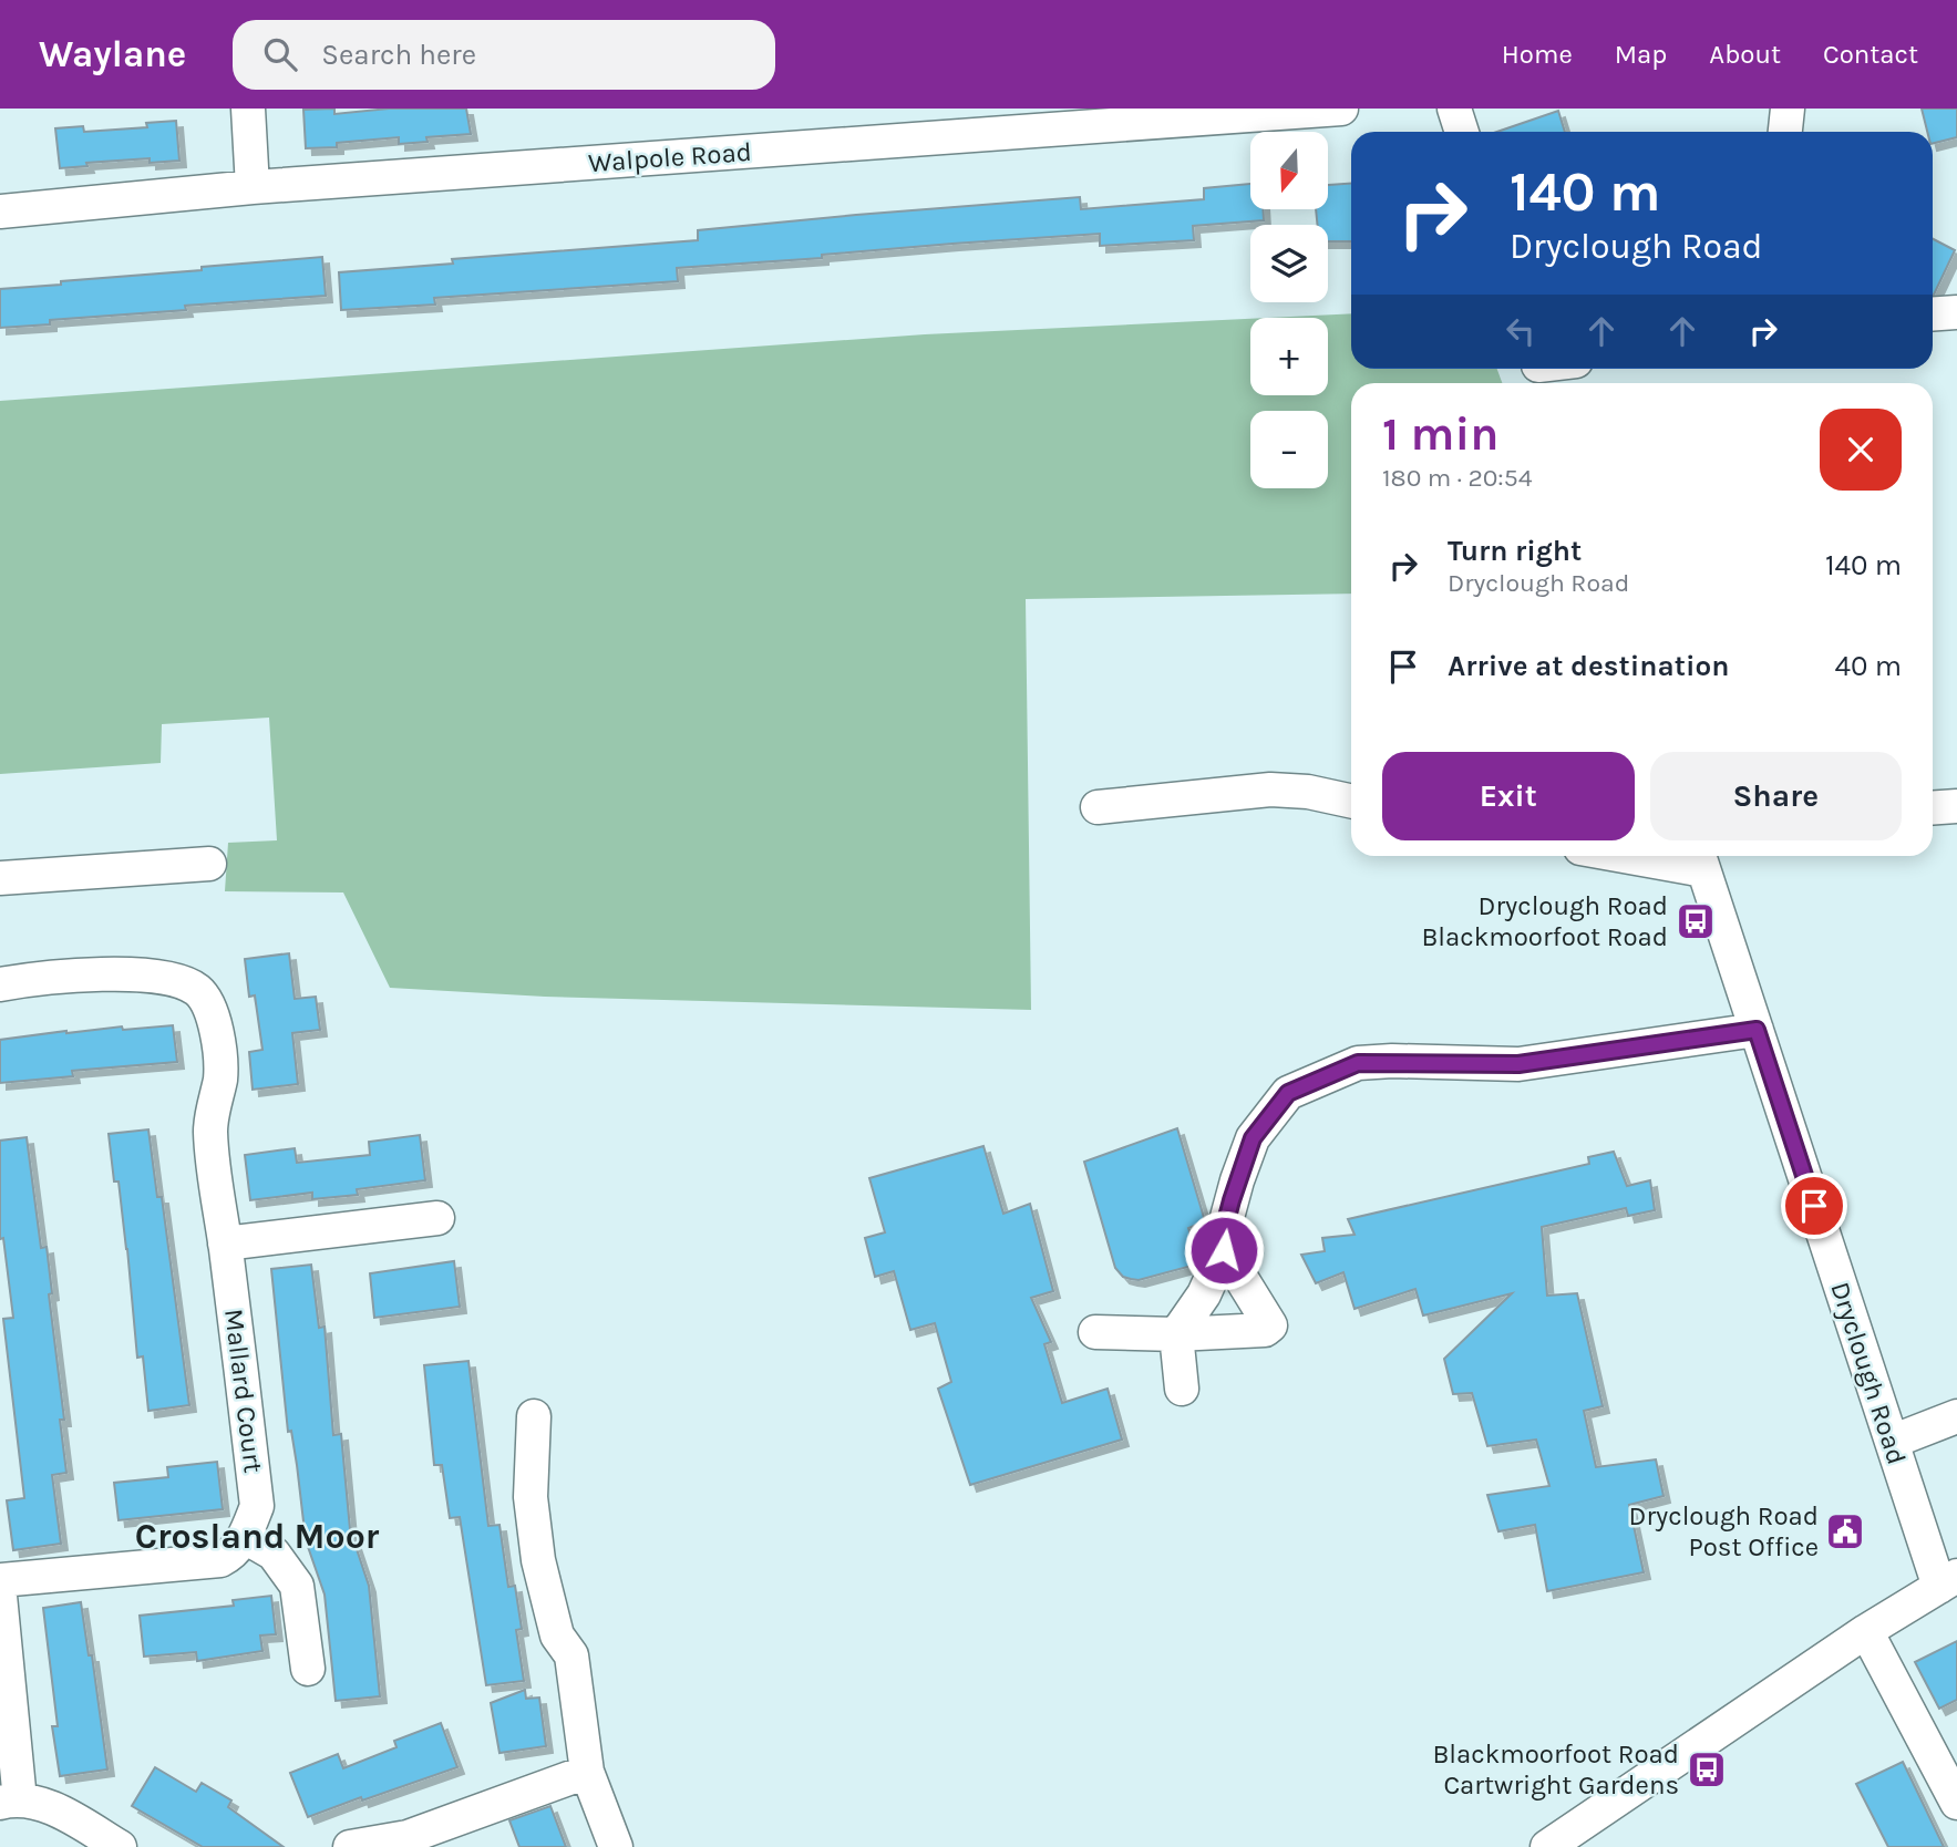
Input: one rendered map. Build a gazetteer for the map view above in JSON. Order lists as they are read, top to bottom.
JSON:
{
  "streets": {
    "street": ["Walpole Road", "Dryclough Road", "Mallard Court"]
  },
  "districts": ["Crosland Moor"],
  "places": {
    "bus stop": ["Dryclough Road Blackmoorfoot Road", "Blackmoorfoot Road Cartwright Gardens"],
    "public building": ["Dryclough Road Post Office"]
  },
  "north": "bottom",
  "page": {
    "header": "Waylane",
    "search": "Search here",
    "nav": [
      "Home",
      "Map",
      "About",
      "Contact"
    ],
    "map_buttons": ["+", "−"],
    "turn": ["140 m", "Dryclough Road"],
    "heading": ["1 min", "180 m · 20:54"],
    "list": [
      {
        "name": "Turn right",
        "note": "Dryclough Road",
        "value": "140 m"
      },
      {
        "name": "Arrive at destination",
        "value": "40 m"
      }
    ],
    "buttons": ["Exit", "Share"]
  }
}
